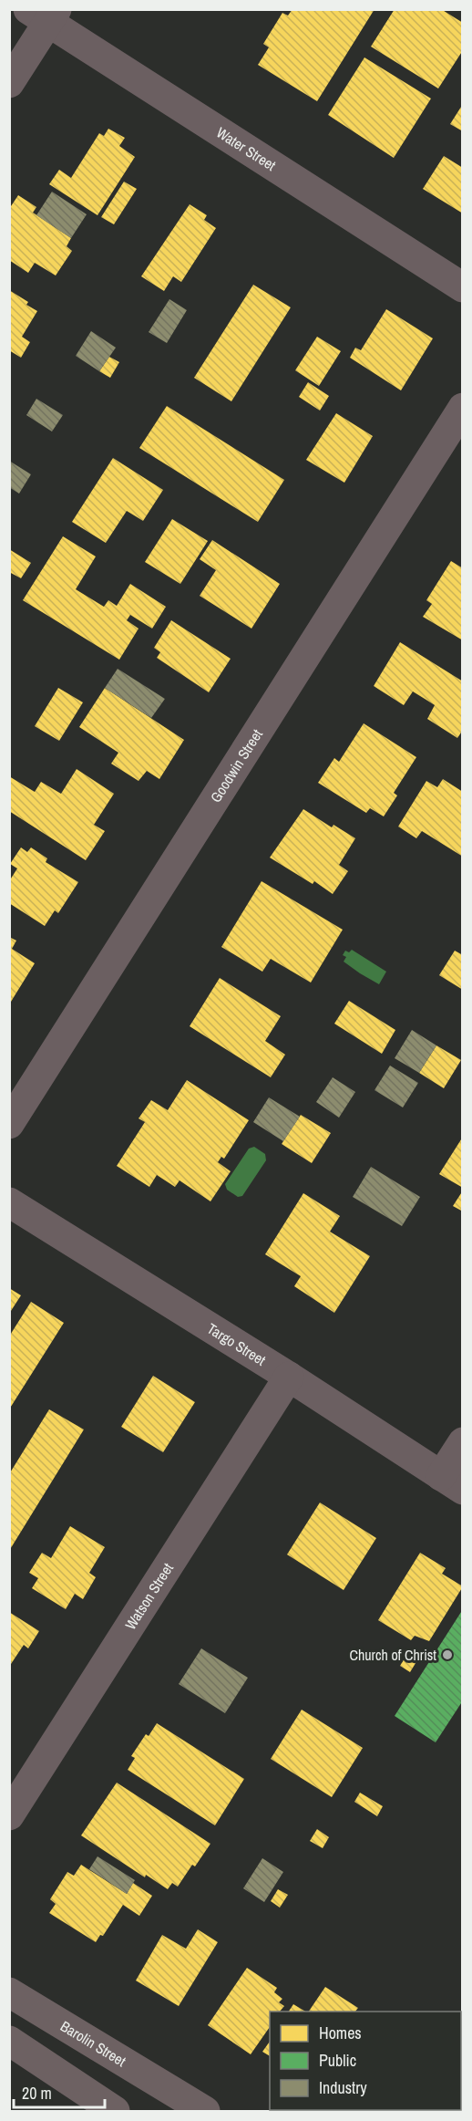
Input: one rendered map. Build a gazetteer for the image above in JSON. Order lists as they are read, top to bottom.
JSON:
{
  "streets": {
    "main road": ["Barolin Street"],
    "street": [
      "Water Street",
      "Goodwin Street",
      "Targo Street",
      "Watson Street"
    ]
  },
  "crossings": [
    ["Targo Street", "Watson Street"]
  ],
  "places": ["Church of Christ"],
  "legend": ["Homes", "Public", "Industry"],
  "scale_bar": "20 m"
}
